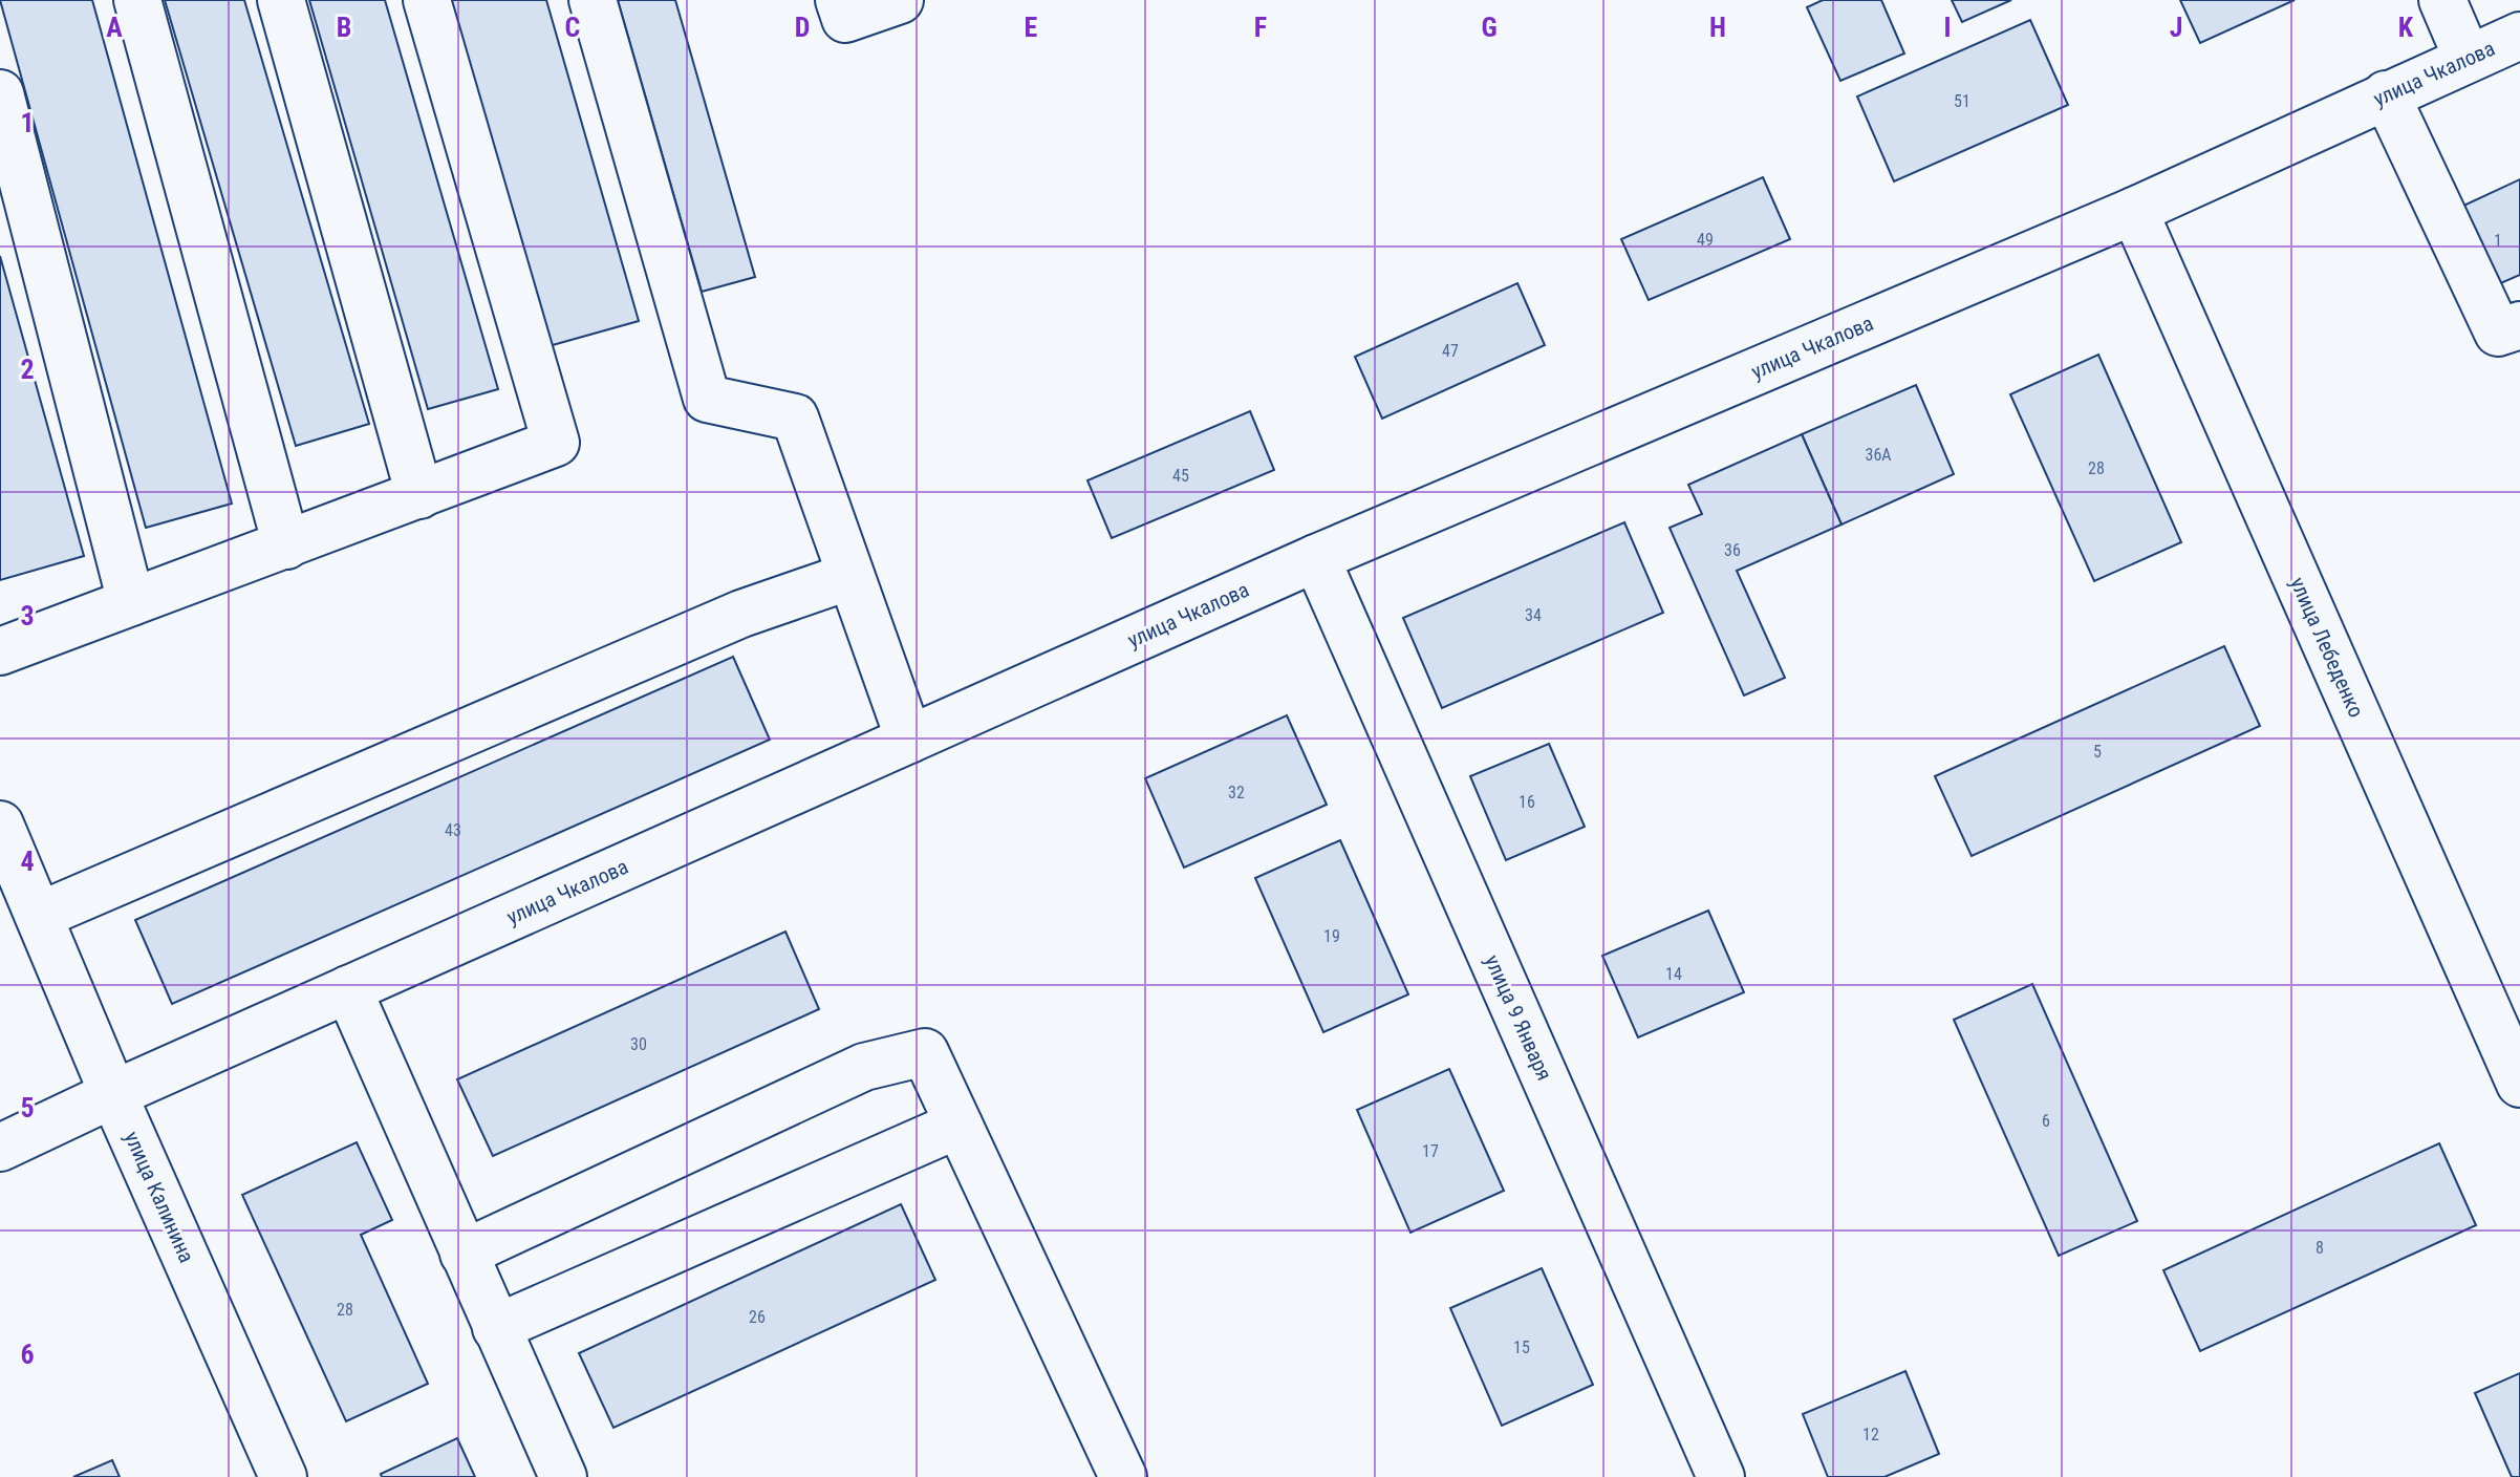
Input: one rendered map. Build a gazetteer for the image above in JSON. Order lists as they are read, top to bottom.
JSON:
{
  "streets": {
    "street": [
      "улица Чкалова",
      "улица Лебеденко",
      "улица 9 Января",
      "улица Калинина"
    ]
  },
  "crossings": [
    ["улица Чкалова", "улица Лебеденко"],
    ["улица Чкалова", "улица 9 Января"],
    ["улица Чкалова", "улица Калинина"]
  ],
  "house_numbers": [
    "51",
    "49",
    "1",
    "47",
    "36А",
    "28",
    "45",
    "36",
    "34",
    "5",
    "32",
    "16",
    "43",
    "19",
    "14",
    "30",
    "6",
    "17",
    "8",
    "28",
    "26",
    "15",
    "12"
  ],
  "grid": {
    "columns": [
      "A",
      "B",
      "C",
      "D",
      "E",
      "F",
      "G",
      "H",
      "I",
      "J",
      "K"
    ],
    "rows": [
      "1",
      "2",
      "3",
      "4",
      "5",
      "6"
    ]
  }
}
